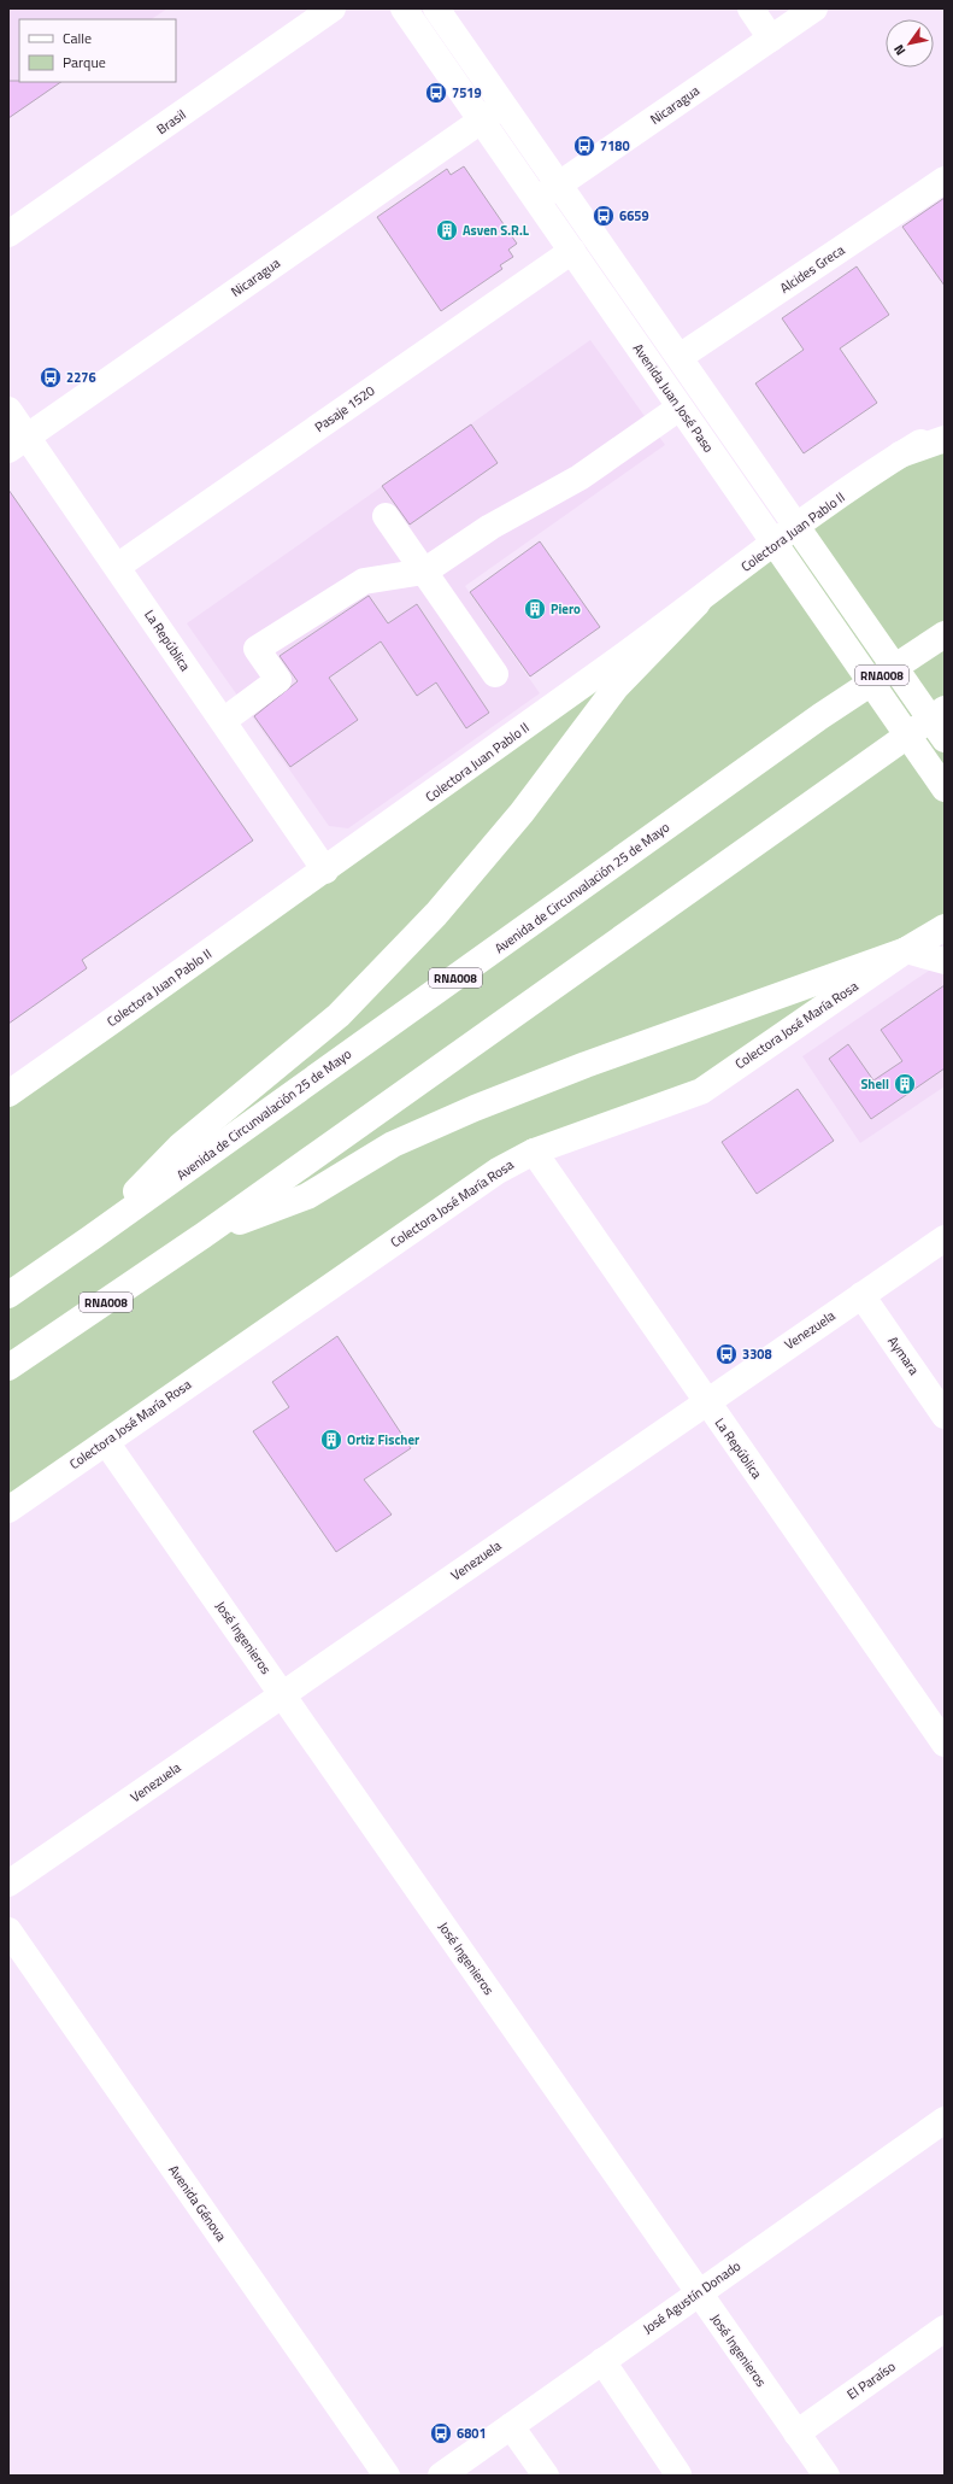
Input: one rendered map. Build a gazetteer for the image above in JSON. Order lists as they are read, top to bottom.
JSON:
{
  "streets": {
    "main road": [
      "Nicaragua",
      "Brasil",
      "Alcides Greca",
      "Avenida Juan José Paso",
      "Pasaje 1520",
      "Colectora Juan Pablo II",
      "La República",
      "RNA008",
      "Avenida de Circunvalación 25 de Mayo",
      "Colectora José María Rosa",
      "Venezuela",
      "Aymara",
      "José Ingenieros",
      "Avenida Génova",
      "José Agustín Donado",
      "El Paraíso"
    ]
  },
  "crossings": [
    ["Nicaragua", "Avenida Juan José Paso"],
    ["Nicaragua", "La República"],
    ["Alcides Greca", "Avenida Juan José Paso"],
    ["Avenida Juan José Paso", "Pasaje 1520"],
    ["Avenida Juan José Paso", "Colectora Juan Pablo II"],
    ["Pasaje 1520", "La República"],
    ["Colectora Juan Pablo II", "La República"],
    ["La República", "Colectora José María Rosa"],
    ["La República", "Venezuela"],
    ["Colectora José María Rosa", "José Ingenieros"],
    ["Venezuela", "Aymara"],
    ["Venezuela", "José Ingenieros"],
    ["José Ingenieros", "José Agustín Donado"],
    ["José Ingenieros", "El Paraíso"]
  ],
  "places": {
    "bus stop": [
      "7519",
      "7180",
      "6659",
      "2276",
      "3308",
      "6801"
    ],
    "building": [
      "Asven S.R.L",
      "Piero",
      "Shell",
      "Ortiz Fischer"
    ]
  },
  "legend": ["Calle", "Parque"],
  "north": "bottom left"
}
